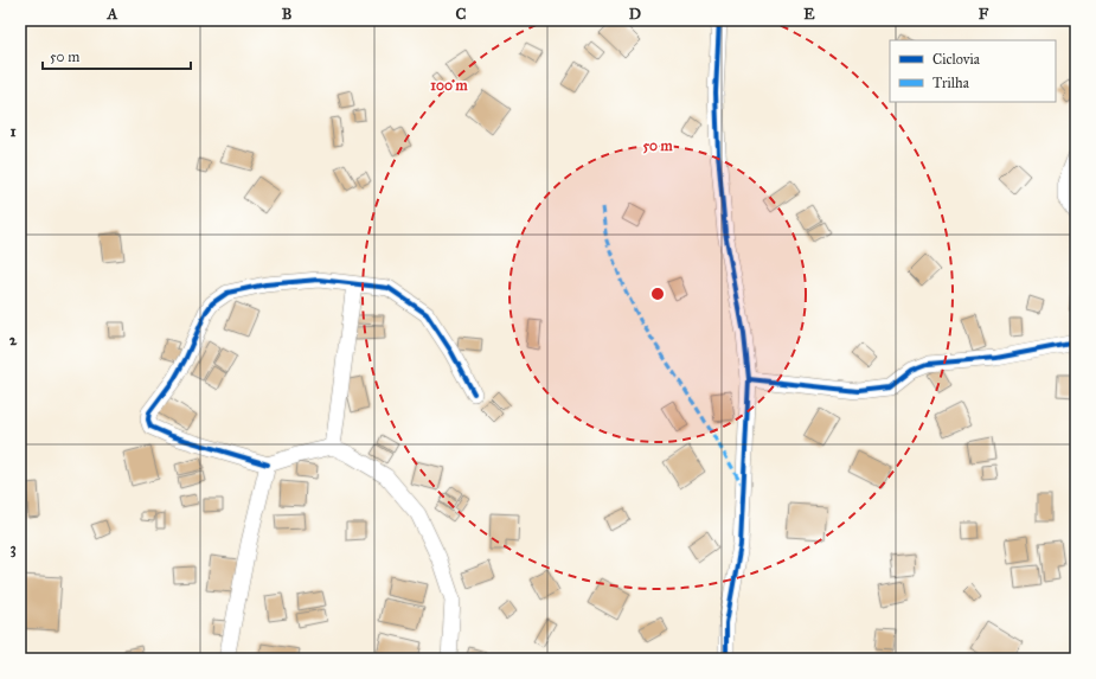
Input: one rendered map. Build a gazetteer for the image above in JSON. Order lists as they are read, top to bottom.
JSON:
{
  "legend": ["Ciclovia", "Trilha"],
  "scale_bar": "50 m",
  "grid": {
    "columns": [
      "A",
      "B",
      "C",
      "D",
      "E",
      "F"
    ],
    "rows": ["1", "2", "3"]
  },
  "rings": ["100 m", "50 m"]
}
